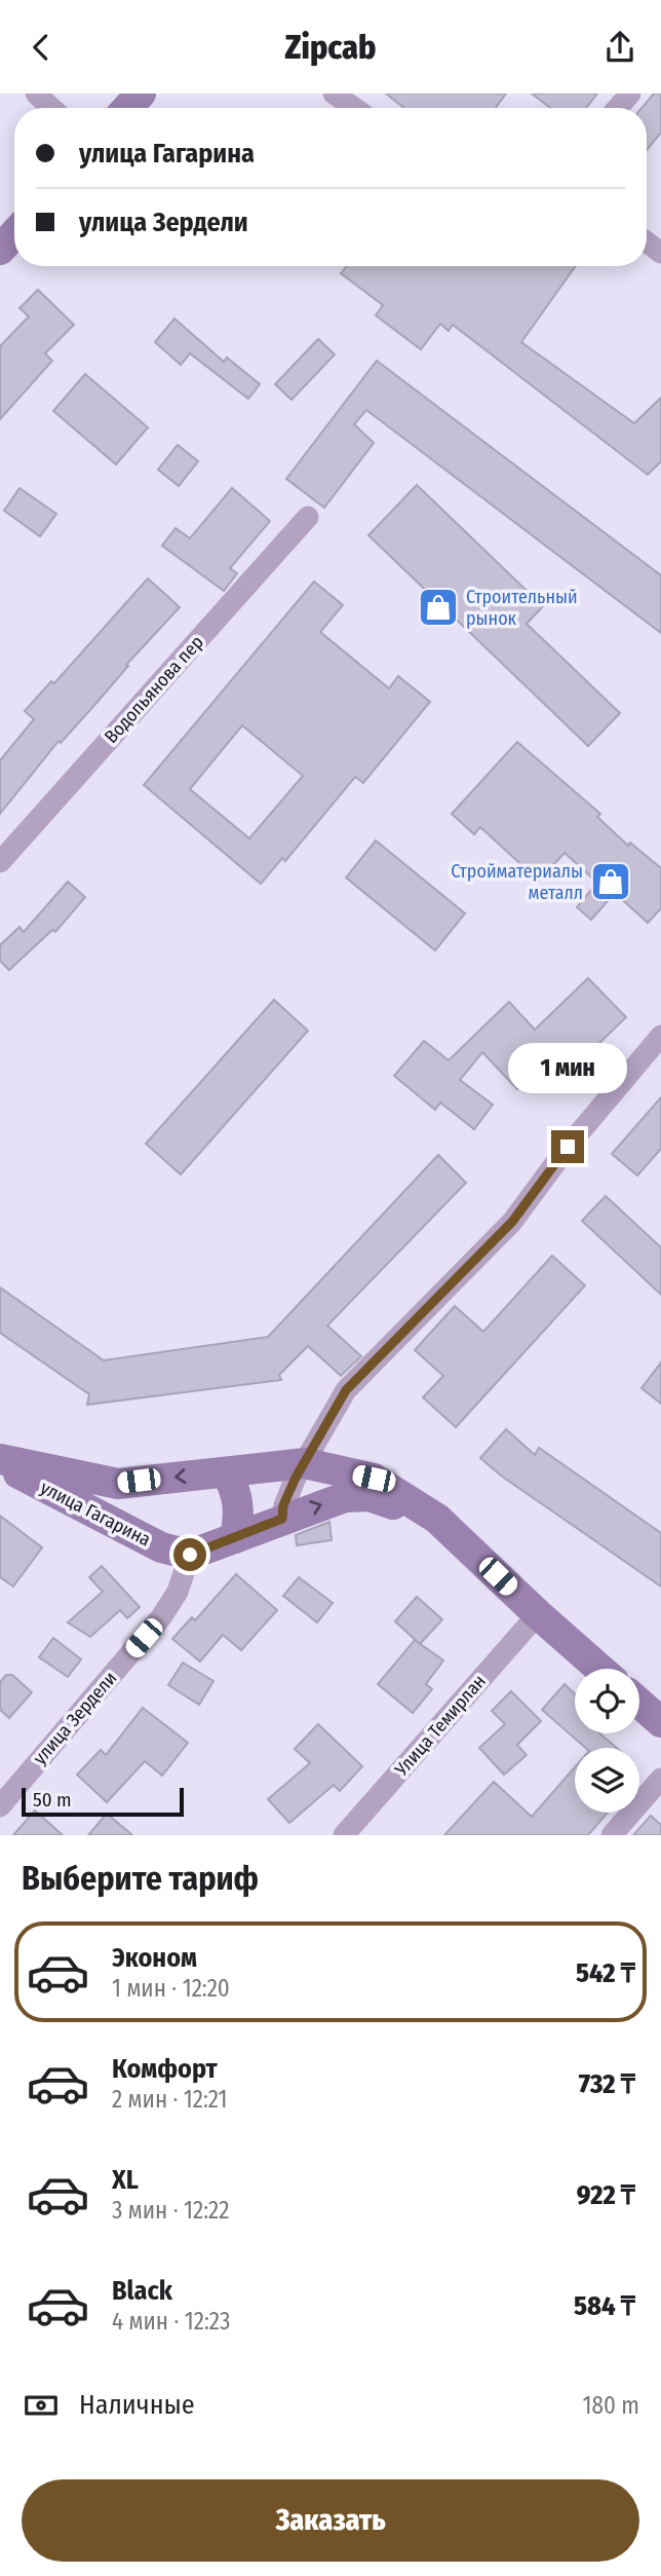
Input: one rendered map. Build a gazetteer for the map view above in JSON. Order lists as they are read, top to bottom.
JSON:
{
  "streets": {
    "main road": ["улица Гагарина"],
    "street": ["Водопьянова пер", "улица Зердели", "Улица Темирлан"]
  },
  "crossings": [
    ["улица Гагарина", "улица Зердели"],
    ["улица Гагарина", "Улица Темирлан"]
  ],
  "places": {
    "shop": ["Строительный рынок", "Стройматериалы металл"]
  },
  "scale_bar": "50 m",
  "page": {
    "header": "Zipcab",
    "banner": ["улица Гагарина", "улица Зердели"],
    "bubble": "1 мин",
    "scale": "50 m",
    "heading": "Выберите тариф",
    "list": [
      {
        "name": "Эконом",
        "note": "1 мин · 12:20",
        "value": "542 ₸"
      },
      {
        "name": "Комфорт",
        "note": "2 мин · 12:21",
        "value": "732 ₸"
      },
      {
        "name": "XL",
        "note": "3 мин · 12:22",
        "value": "922 ₸"
      },
      {
        "name": "Black",
        "note": "4 мин · 12:23",
        "value": "584 ₸"
      }
    ],
    "pay": ["Наличные", "180 m"],
    "buttons": "Заказать"
  }
}
